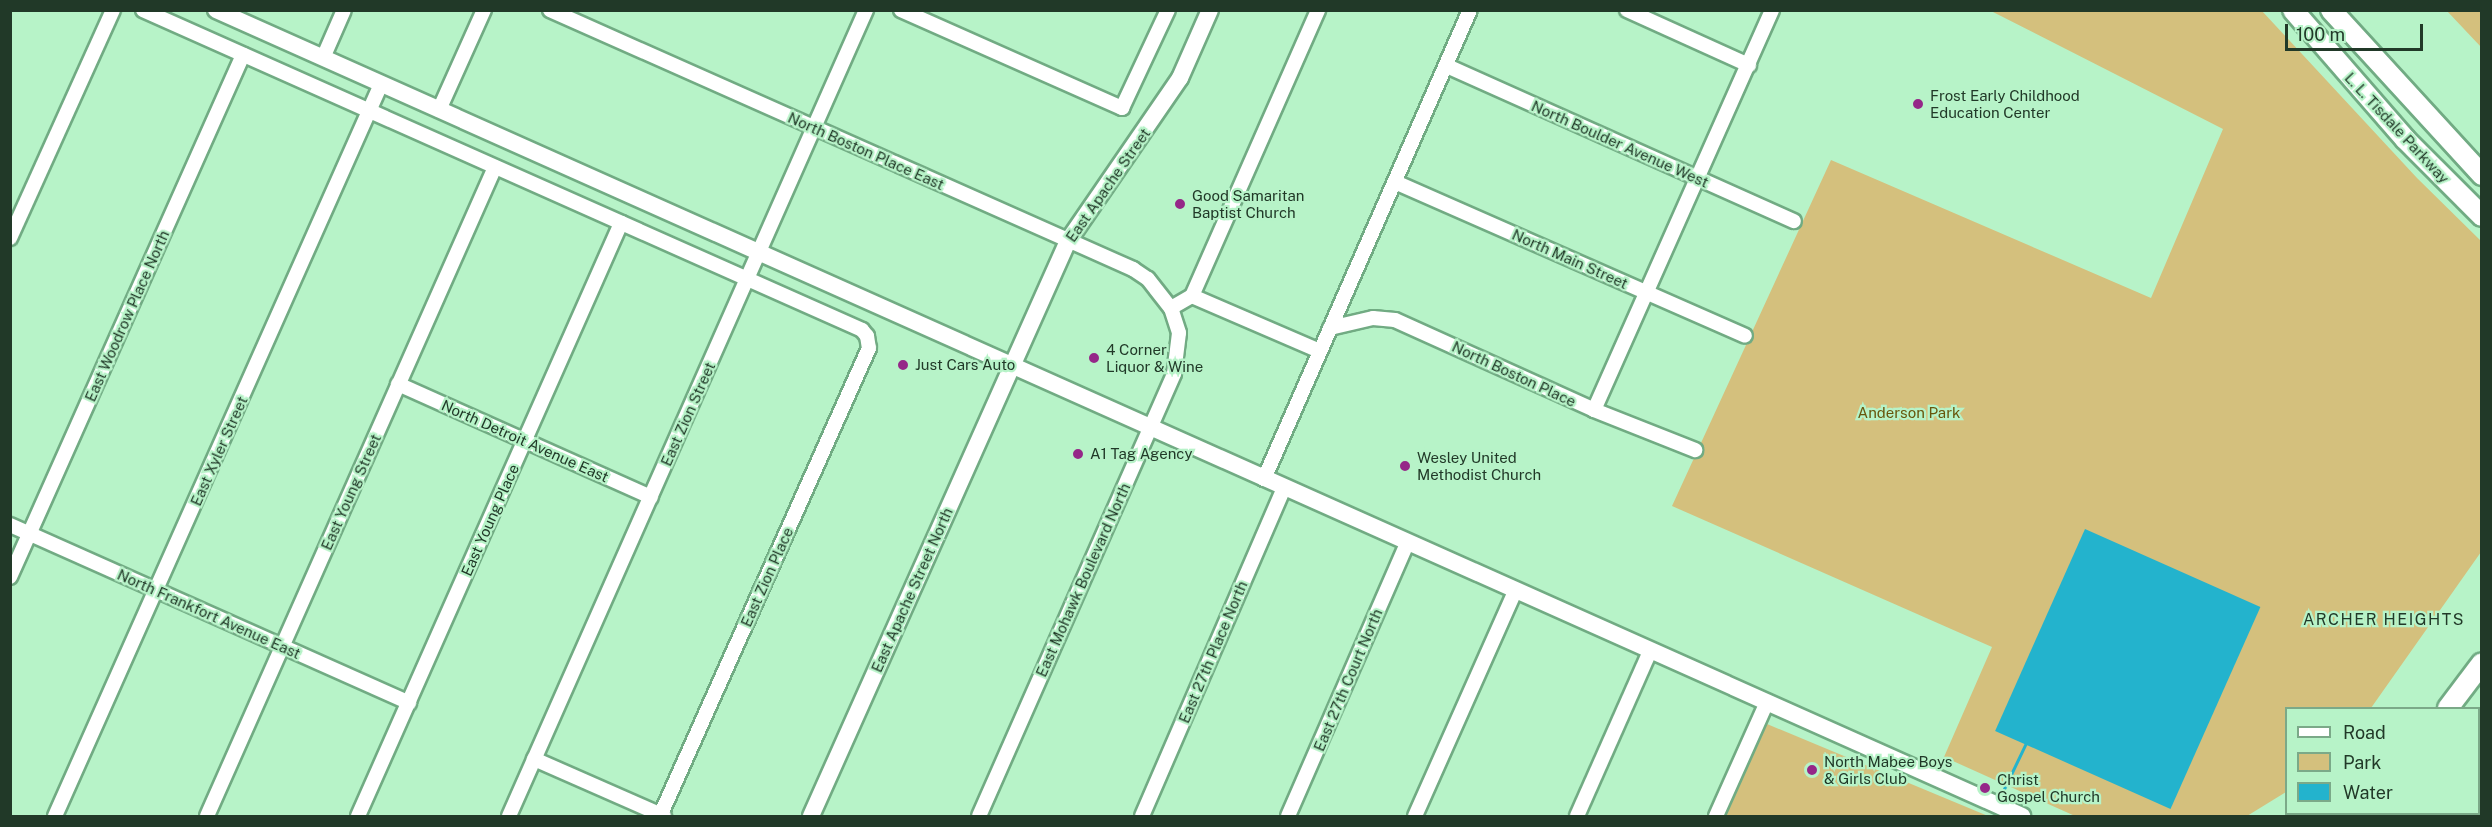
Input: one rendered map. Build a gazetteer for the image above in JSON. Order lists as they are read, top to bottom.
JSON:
{
  "streets": {
    "highway": ["L. L. Tisdale Parkway"],
    "main road": ["East Apache Street", "East Apache Street North"],
    "street": [
      "North Boulder Avenue West",
      "North Boston Place East",
      "North Main Street",
      "East Woodrow Place North",
      "North Boston Place",
      "East Zion Street",
      "North Detroit Avenue East",
      "East Xyler Street",
      "East Young Street",
      "East Young Place",
      "East Zion Place",
      "East Mohawk Boulevard North",
      "North Frankfort Avenue East",
      "East 27th Place North",
      "East 27th Court North"
    ]
  },
  "crossings": [
    ["North Boston Place East", "East Apache Street"],
    ["North Boston Place East", "East Zion Street"],
    ["North Boston Place East", "East Mohawk Boulevard North"],
    ["East Apache Street", "East Apache Street North"],
    ["East Woodrow Place North", "North Frankfort Avenue East"],
    ["East Zion Street", "North Detroit Avenue East"],
    ["East Zion Street", "East Zion Place"],
    ["North Detroit Avenue East", "East Young Street"],
    ["North Detroit Avenue East", "East Young Place"],
    ["East Xyler Street", "North Frankfort Avenue East"],
    ["East Young Street", "North Frankfort Avenue East"],
    ["East Young Place", "North Frankfort Avenue East"]
  ],
  "districts": ["ARCHER HEIGHTS"],
  "parks": ["Anderson Park"],
  "places": [
    "Frost Early Childhood Education Center",
    "Good Samaritan Baptist Church",
    "4 Corner Liquor & Wine",
    "Just Cars Auto",
    "A1 Tag Agency",
    "Wesley United Methodist Church",
    "North Mabee Boys & Girls Club",
    "Christ Gospel Church"
  ],
  "legend": ["Road", "Park", "Water"],
  "scale_bar": "100 m"
}
